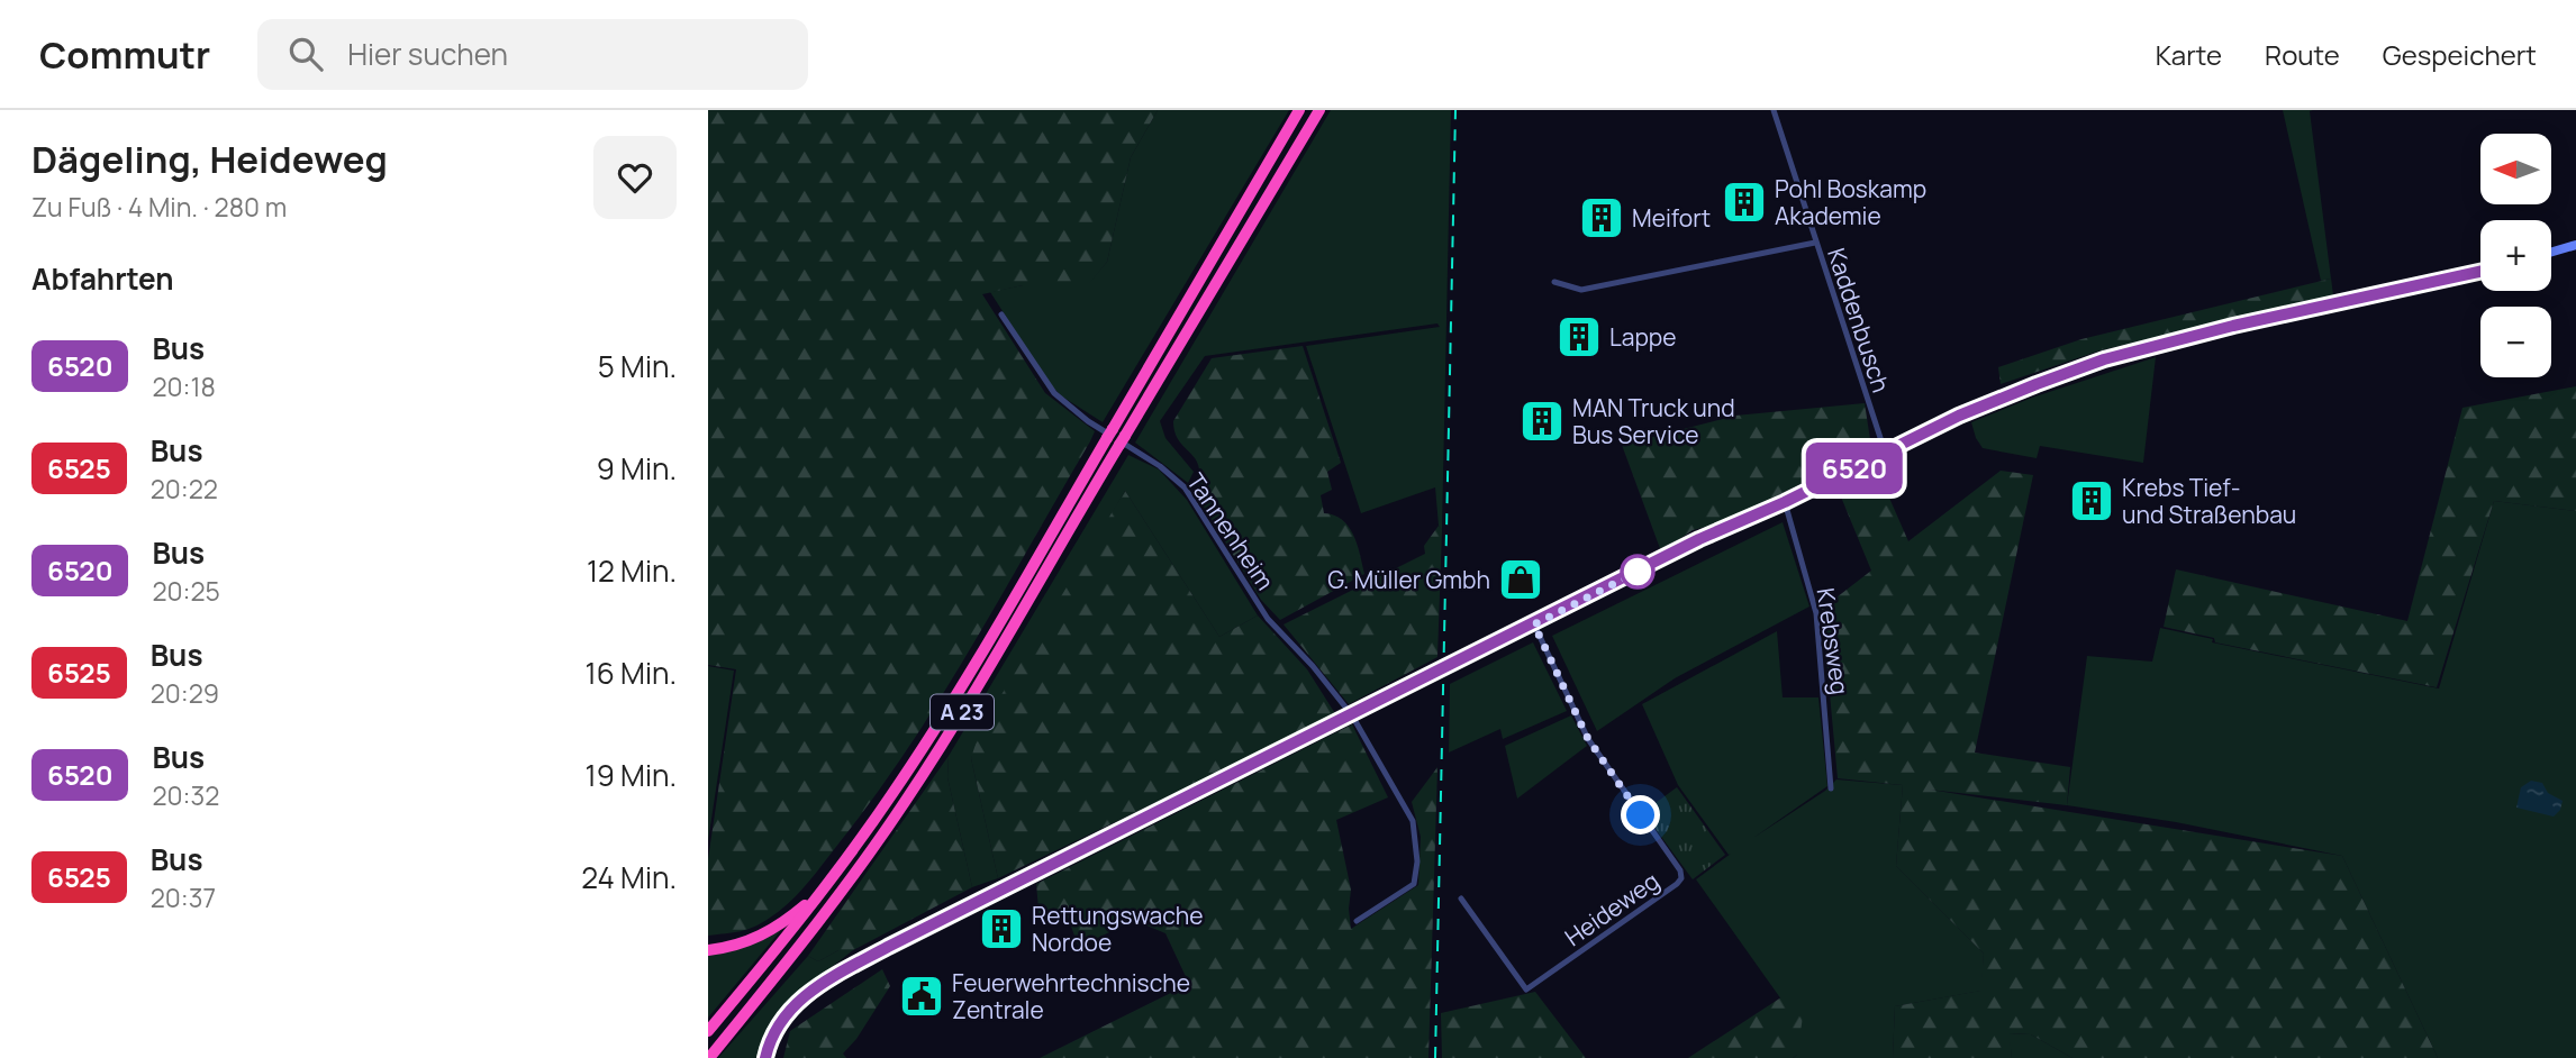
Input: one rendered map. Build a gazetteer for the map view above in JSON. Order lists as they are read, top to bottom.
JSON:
{
  "streets": {
    "highway": ["A 23"],
    "street": [
      "Kaddenbusch",
      "Tannenheim",
      "Krebsweg",
      "Heideweg"
    ]
  },
  "places": {
    "building": [
      "Pohl Boskamp Akademie",
      "Meifort",
      "Lappe",
      "MAN Truck und Bus Service",
      "Krebs Tief- und Straßenbau",
      "Rettungswache Nordoe"
    ],
    "shop": ["G. Müller Gmbh"],
    "public building": ["Feuerwehrtechnische Zentrale"]
  },
  "lines": ["bus line 6520"],
  "north": "left",
  "page": {
    "header": "Commutr",
    "search": "Hier suchen",
    "nav": ["Karte", "Route", "Gespeichert"],
    "heading": [
      ["Dägeling, Heideweg", "Zu Fuß · 4 Min. · 280 m"],
      "Abfahrten"
    ],
    "on_map": "6520",
    "map_buttons": ["+", "−"],
    "list": [
      {
        "mark": "6520",
        "name": "Bus",
        "note": "20:18",
        "value": "5 Min."
      },
      {
        "mark": "6525",
        "name": "Bus",
        "note": "20:22",
        "value": "9 Min."
      },
      {
        "mark": "6520",
        "name": "Bus",
        "note": "20:25",
        "value": "12 Min."
      },
      {
        "mark": "6525",
        "name": "Bus",
        "note": "20:29",
        "value": "16 Min."
      },
      {
        "mark": "6520",
        "name": "Bus",
        "note": "20:32",
        "value": "19 Min."
      },
      {
        "mark": "6525",
        "name": "Bus",
        "note": "20:37",
        "value": "24 Min."
      }
    ]
  }
}
